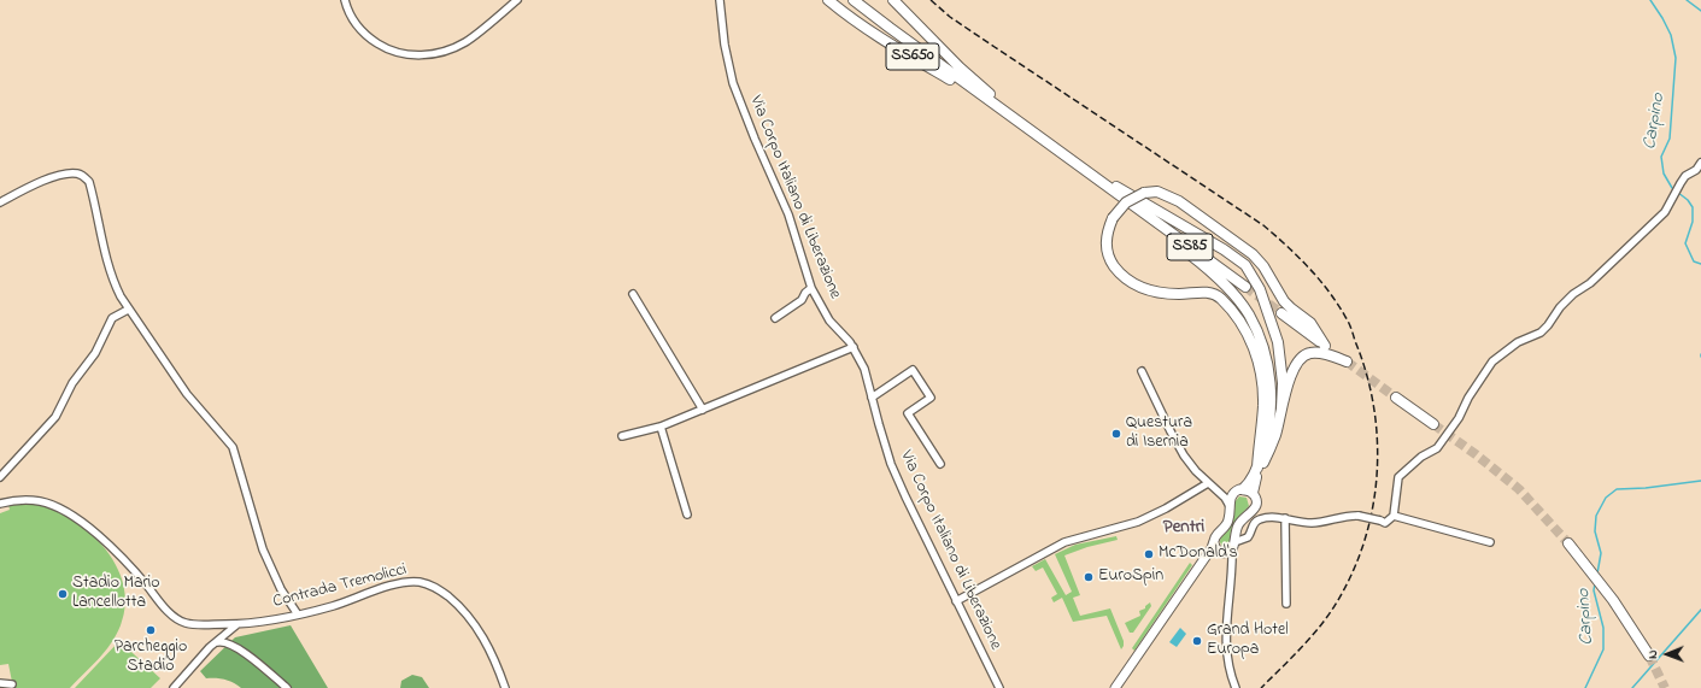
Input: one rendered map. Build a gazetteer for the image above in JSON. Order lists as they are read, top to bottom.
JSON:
{
  "streets": {
    "highway": ["SS650", "SS85"],
    "street": ["Via Corpo Italiano di Liberazione", "Contrada Tremolicci"]
  },
  "districts": ["Pentri"],
  "water": ["Carpino"],
  "places": [
    "Questura di Isernia",
    "McDonald's",
    "EuroSpin",
    "Stadio Mario Lancellotta",
    "Parcheggio Stadio",
    "Grand Hotel Europa"
  ],
  "north": "left"
}
